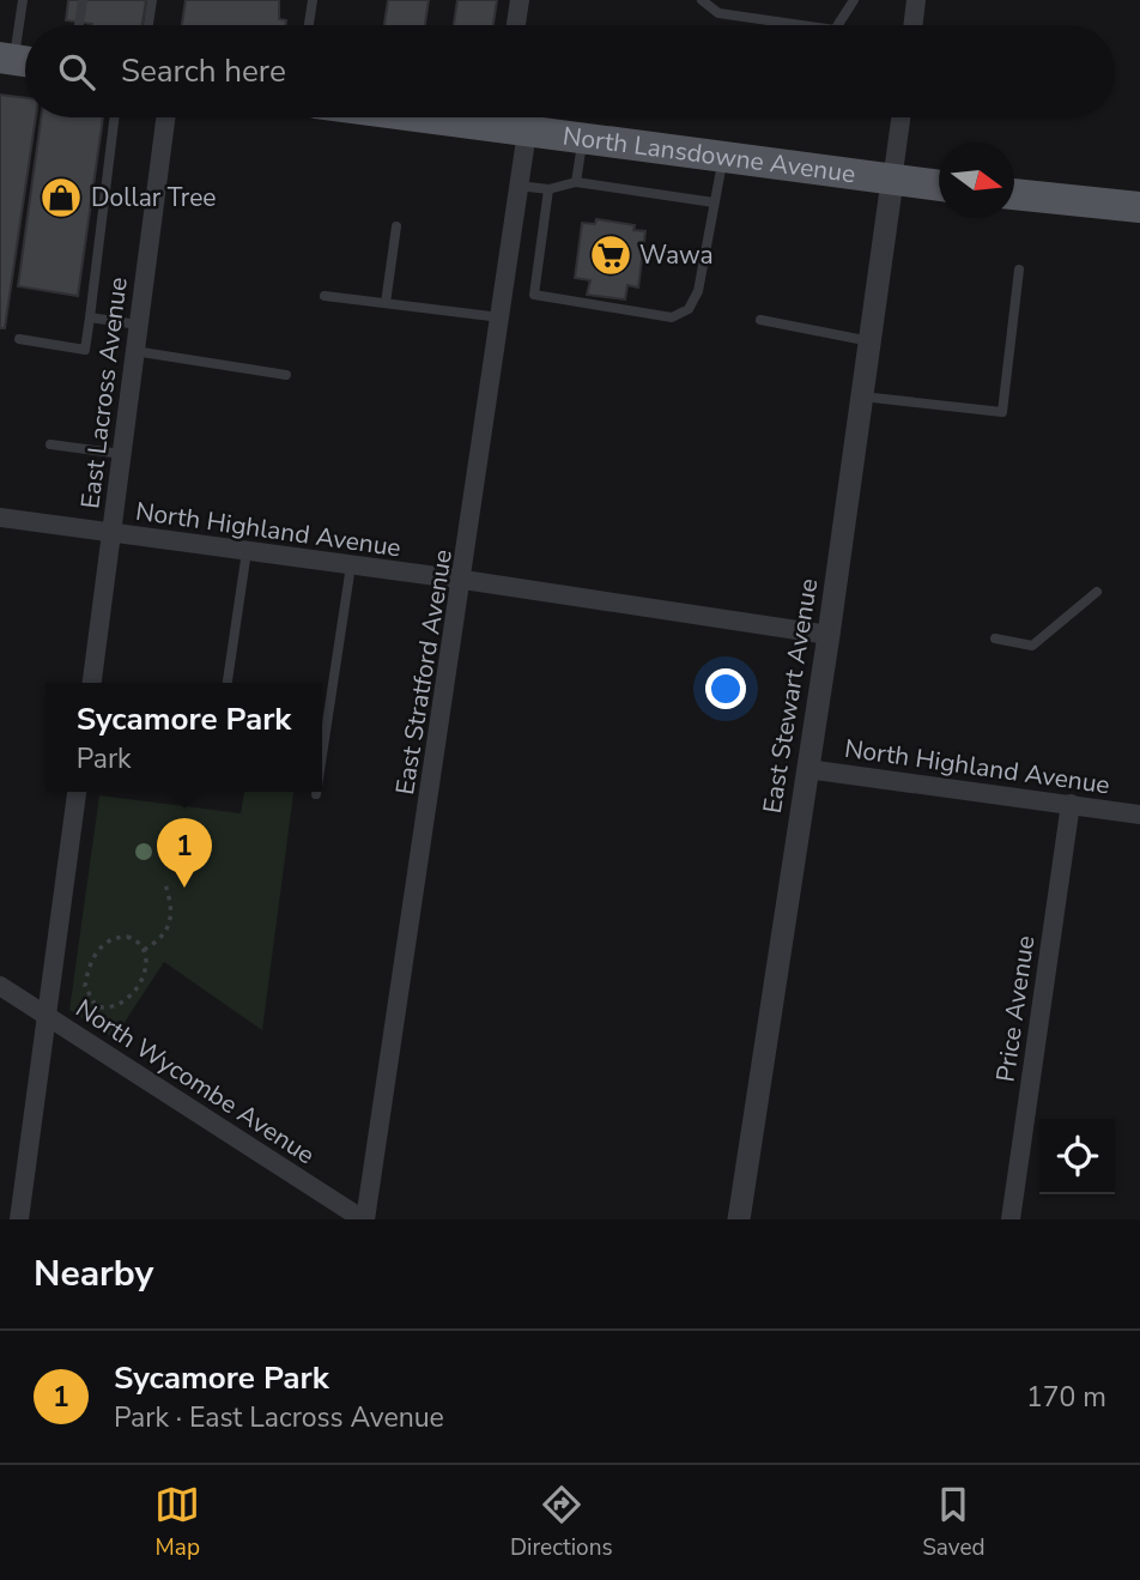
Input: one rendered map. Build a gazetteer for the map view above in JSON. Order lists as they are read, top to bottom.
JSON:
{
  "streets": {
    "main road": ["North Lansdowne Avenue"],
    "street": [
      "East Lacross Avenue",
      "North Highland Avenue",
      "East Stratford Avenue",
      "East Stewart Avenue",
      "Price Avenue",
      "North Wycombe Avenue"
    ]
  },
  "crossings": [
    ["North Lansdowne Avenue", "East Stratford Avenue"],
    ["North Lansdowne Avenue", "East Stewart Avenue"],
    ["East Lacross Avenue", "North Highland Avenue"],
    ["North Highland Avenue", "East Stratford Avenue"],
    ["North Highland Avenue", "East Stewart Avenue"],
    ["North Highland Avenue", "Price Avenue"],
    ["East Stratford Avenue", "North Wycombe Avenue"]
  ],
  "places": {
    "shop": ["Dollar Tree"],
    "supermarket": ["Wawa"]
  },
  "north": "right",
  "page": {
    "search": "Search here",
    "popup": ["Sycamore Park", "Park"],
    "pins": "1",
    "heading": "Nearby",
    "list": [
      {
        "mark": "1",
        "name": "Sycamore Park",
        "note": "Park · East Lacross Avenue",
        "value": "170 m"
      }
    ],
    "nav": ["Map", "Directions", "Saved"]
  }
}
